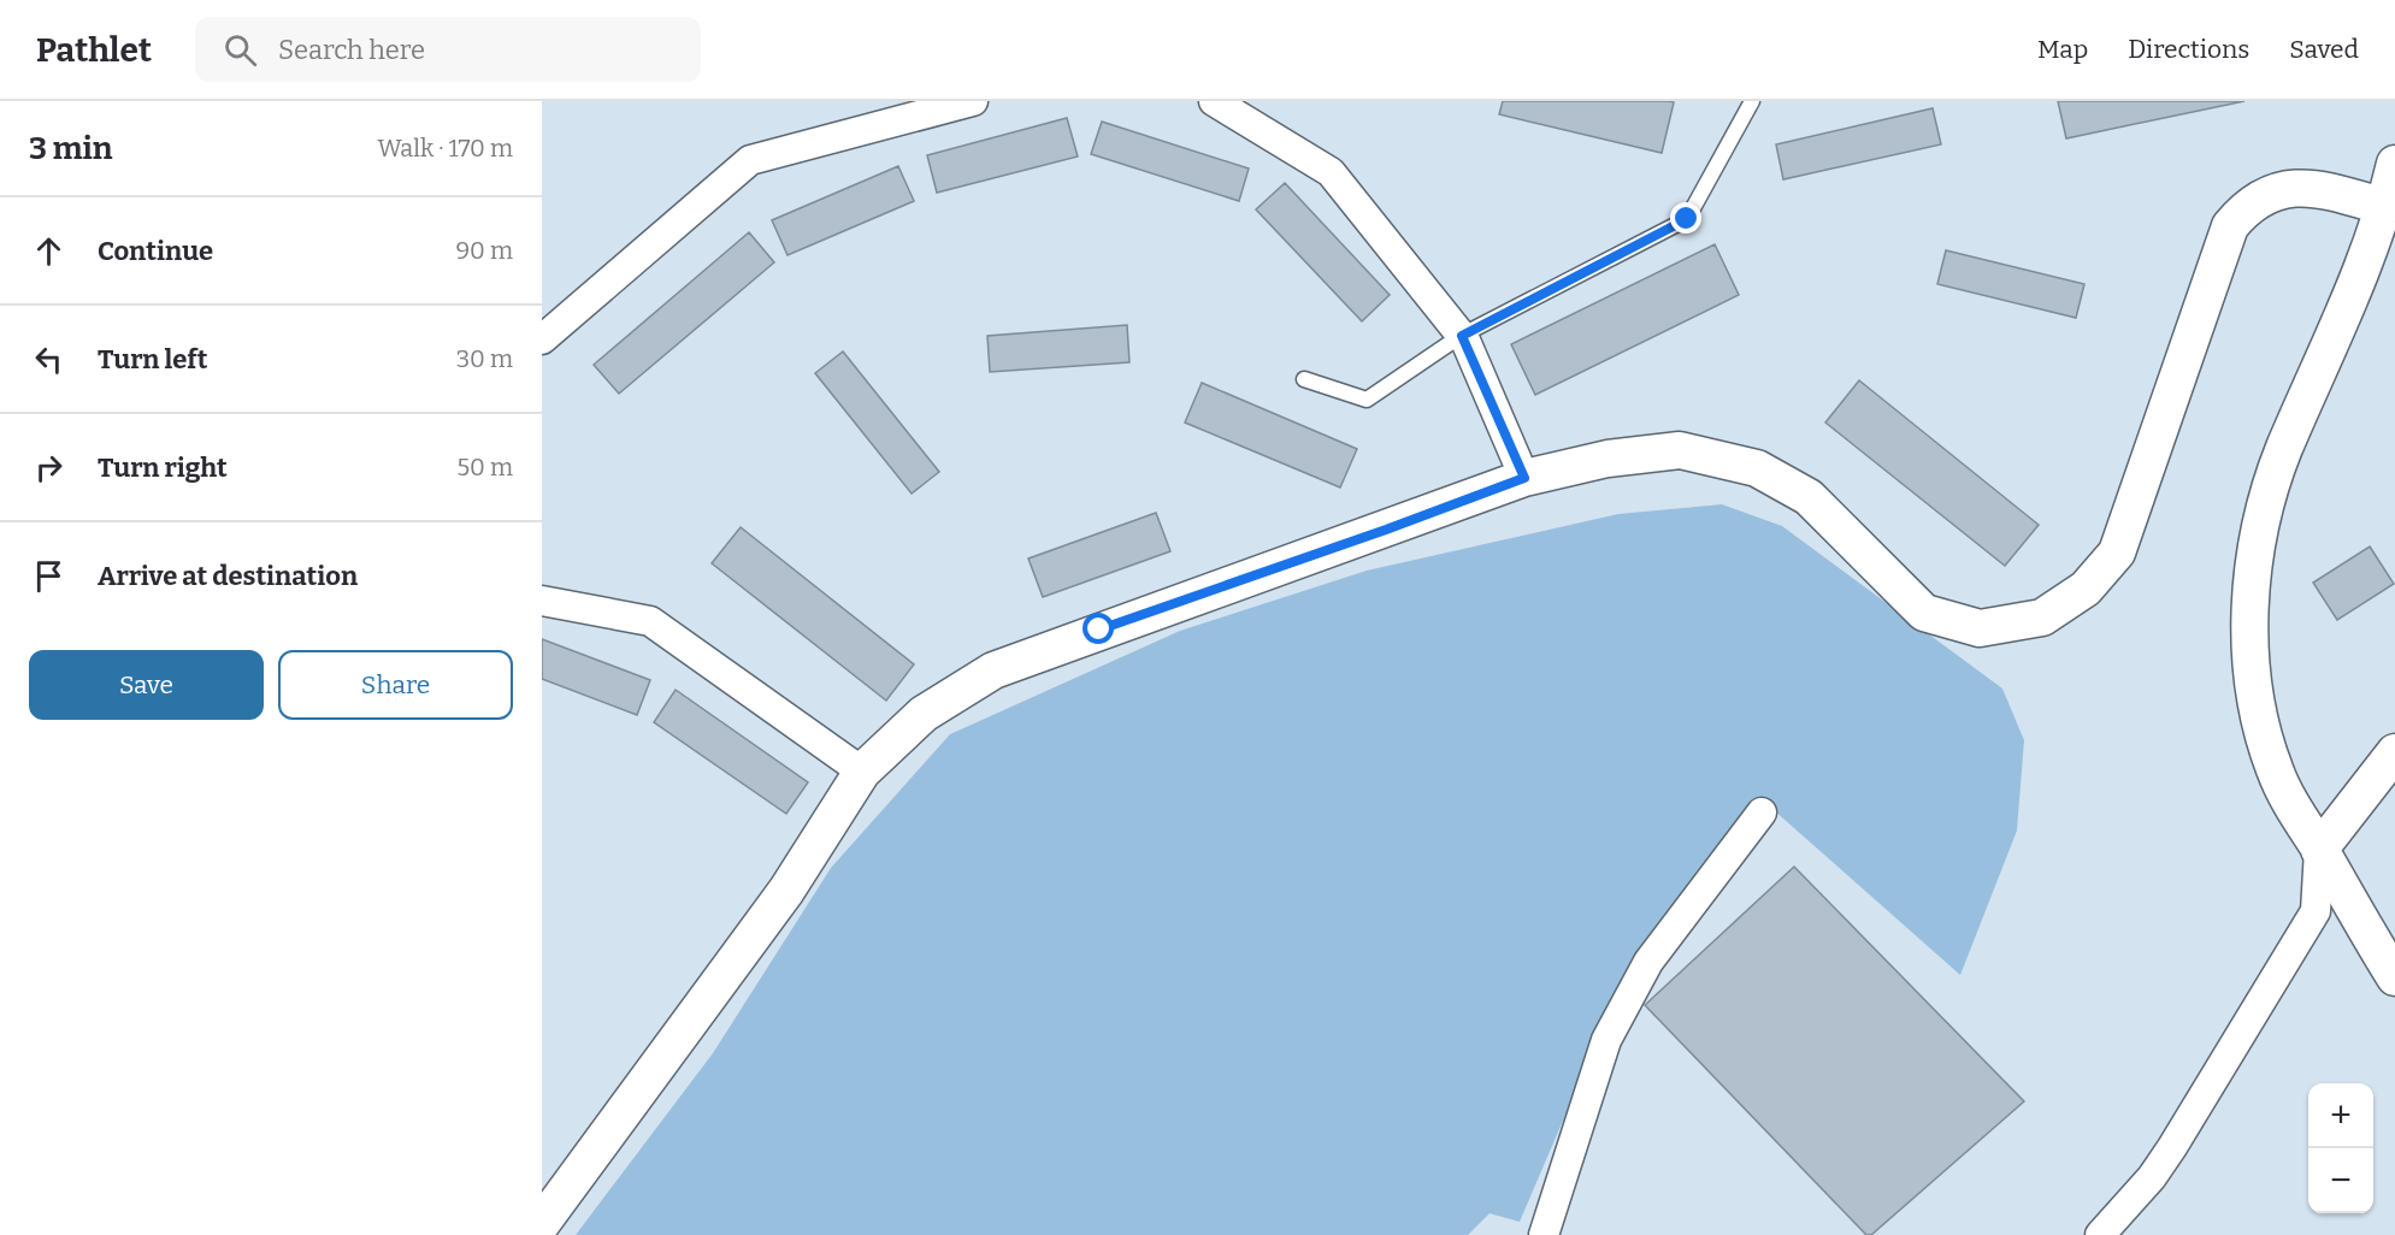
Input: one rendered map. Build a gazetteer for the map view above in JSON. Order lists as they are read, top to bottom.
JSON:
{
  "page": {
    "header": "Pathlet",
    "search": "Search here",
    "nav": ["Map", "Directions", "Saved"],
    "heading": ["3 min", "Walk · 170 m"],
    "list": [
      ["Continue", "90 m"],
      ["Turn left", "30 m"],
      ["Turn right", "50 m"],
      "Arrive at destination"
    ],
    "buttons": ["Save", "Share"],
    "map_buttons": ["+", "−"]
  }
}
